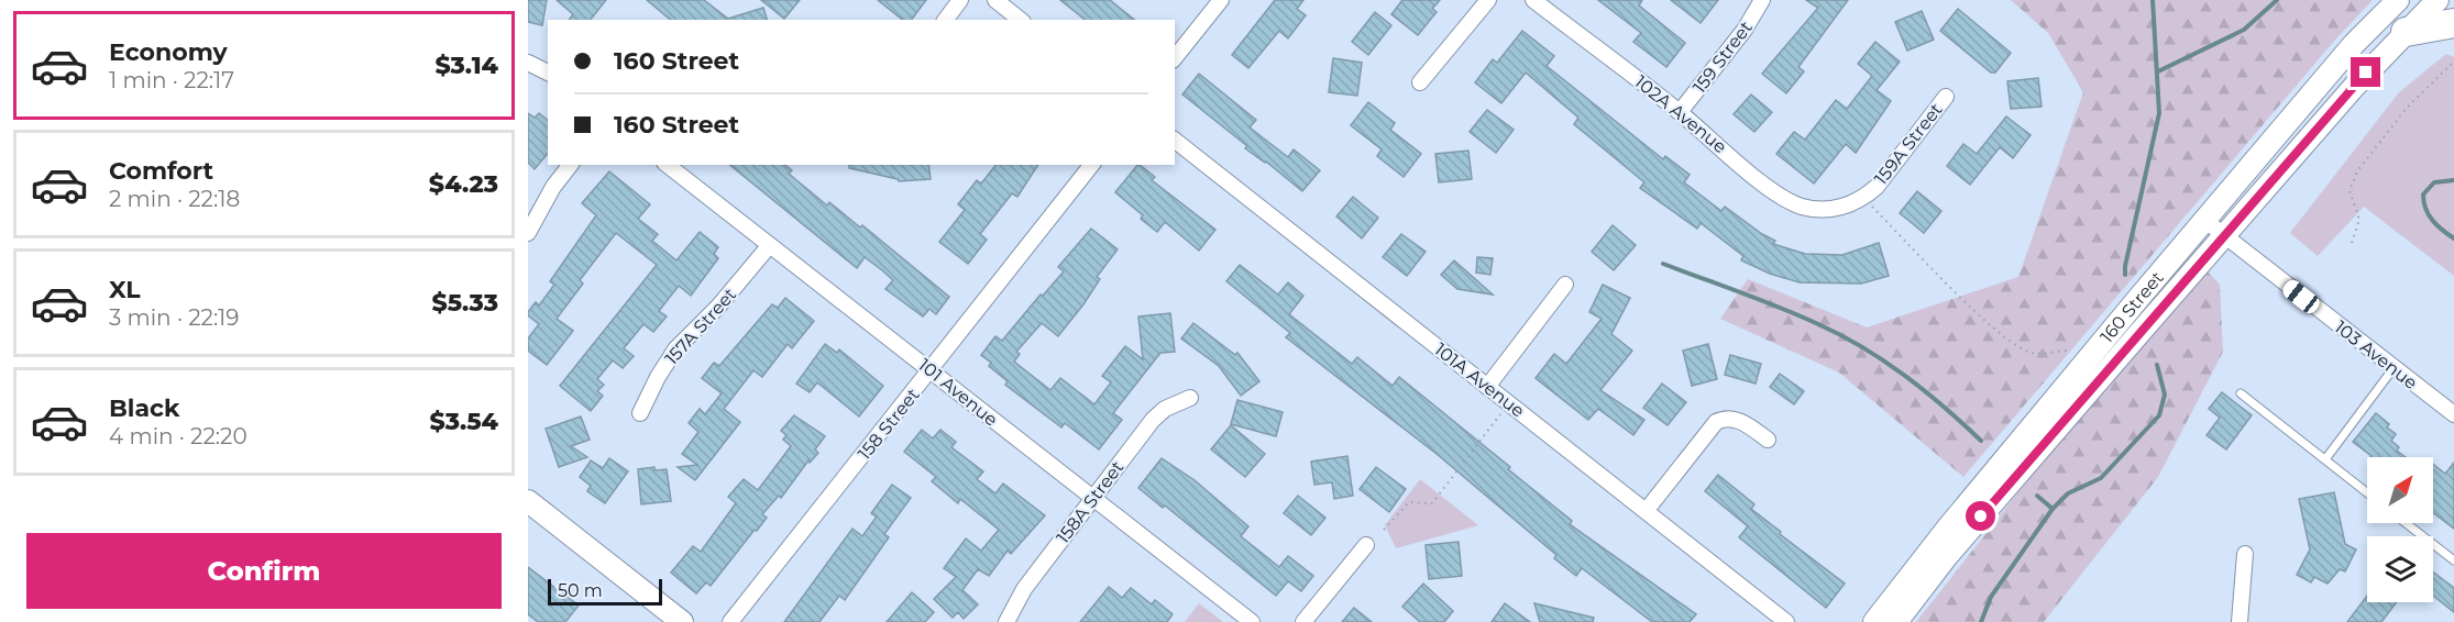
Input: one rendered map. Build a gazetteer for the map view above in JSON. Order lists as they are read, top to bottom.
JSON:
{
  "streets": {
    "main road": ["160 Street"],
    "street": [
      "159 Street",
      "102A Avenue",
      "159A Street",
      "157A Street",
      "103 Avenue",
      "101A Avenue",
      "101 Avenue",
      "158 Street",
      "158A Street"
    ]
  },
  "crossings": [
    ["159 Street", "102A Avenue"],
    ["102A Avenue", "159A Street"],
    ["160 Street", "103 Avenue"],
    ["157A Street", "101 Avenue"],
    ["101 Avenue", "158 Street"],
    ["101 Avenue", "158A Street"]
  ],
  "scale_bar": "50 m",
  "north": "top right",
  "page": {
    "list": [
      {
        "name": "Economy",
        "note": "1 min · 22:17",
        "value": "$3.14"
      },
      {
        "name": "Comfort",
        "note": "2 min · 22:18",
        "value": "$4.23"
      },
      {
        "name": "XL",
        "note": "3 min · 22:19",
        "value": "$5.33"
      },
      {
        "name": "Black",
        "note": "4 min · 22:20",
        "value": "$3.54"
      }
    ],
    "banner": ["160 Street", "160 Street"],
    "buttons": "Confirm",
    "scale": "50 m"
  }
}
